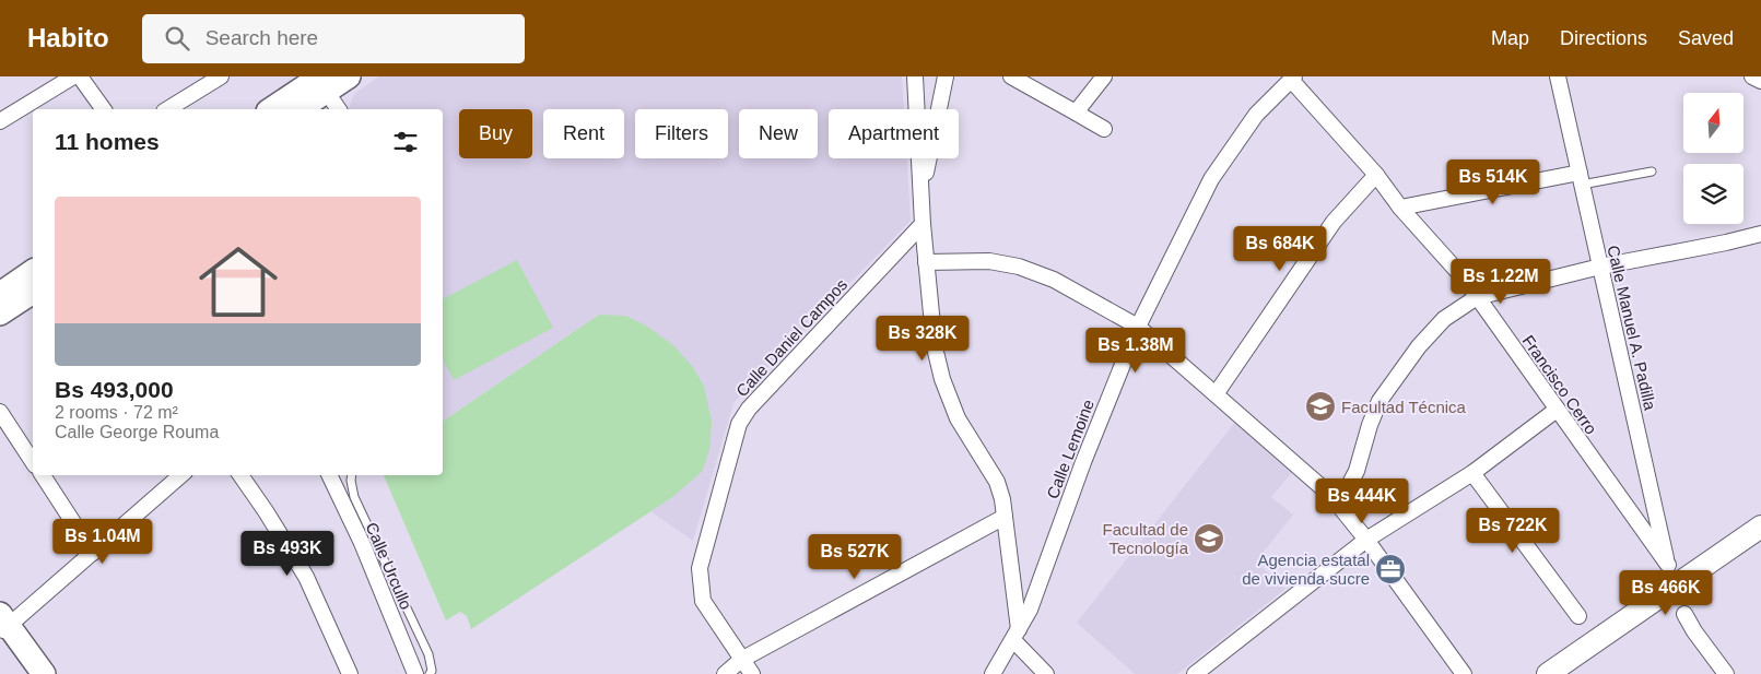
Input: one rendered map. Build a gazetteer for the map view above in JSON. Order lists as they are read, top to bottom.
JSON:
{
  "streets": {
    "street": [
      "Calle Manuel A. Padilla",
      "Calle Daniel Campos",
      "Francisco Cerro",
      "Calle Lemoine",
      "Calle Urcullo"
    ]
  },
  "crossings": [
    ["Calle Manuel A. Padilla", "Francisco Cerro"],
    ["Francisco Cerro", "Calle Lemoine"]
  ],
  "places": {
    "school or university": ["Facultad Técnica", "Facultad de Tecnología"],
    "office": ["Agencia estatal de vivienda sucre"]
  },
  "north": "top",
  "page": {
    "header": "Habito",
    "search": "Search here",
    "nav": ["Map", "Directions", "Saved"],
    "chip": [
      "Buy",
      "Rent",
      "Filters",
      "New",
      "Apartment"
    ],
    "heading": "11 homes",
    "price": [
      "Bs 514K",
      "Bs 684K",
      "Bs 1.22M",
      "Bs 328K",
      "Bs 1.38M",
      "Bs 444K",
      "Bs 722K",
      "Bs 1.04M",
      "Bs 493K",
      "Bs 527K",
      "Bs 466K"
    ],
    "list": [
      {
        "name": "Bs 493,000",
        "note": "2 rooms · 72 m² · Calle George Rouma"
      }
    ]
  }
}
